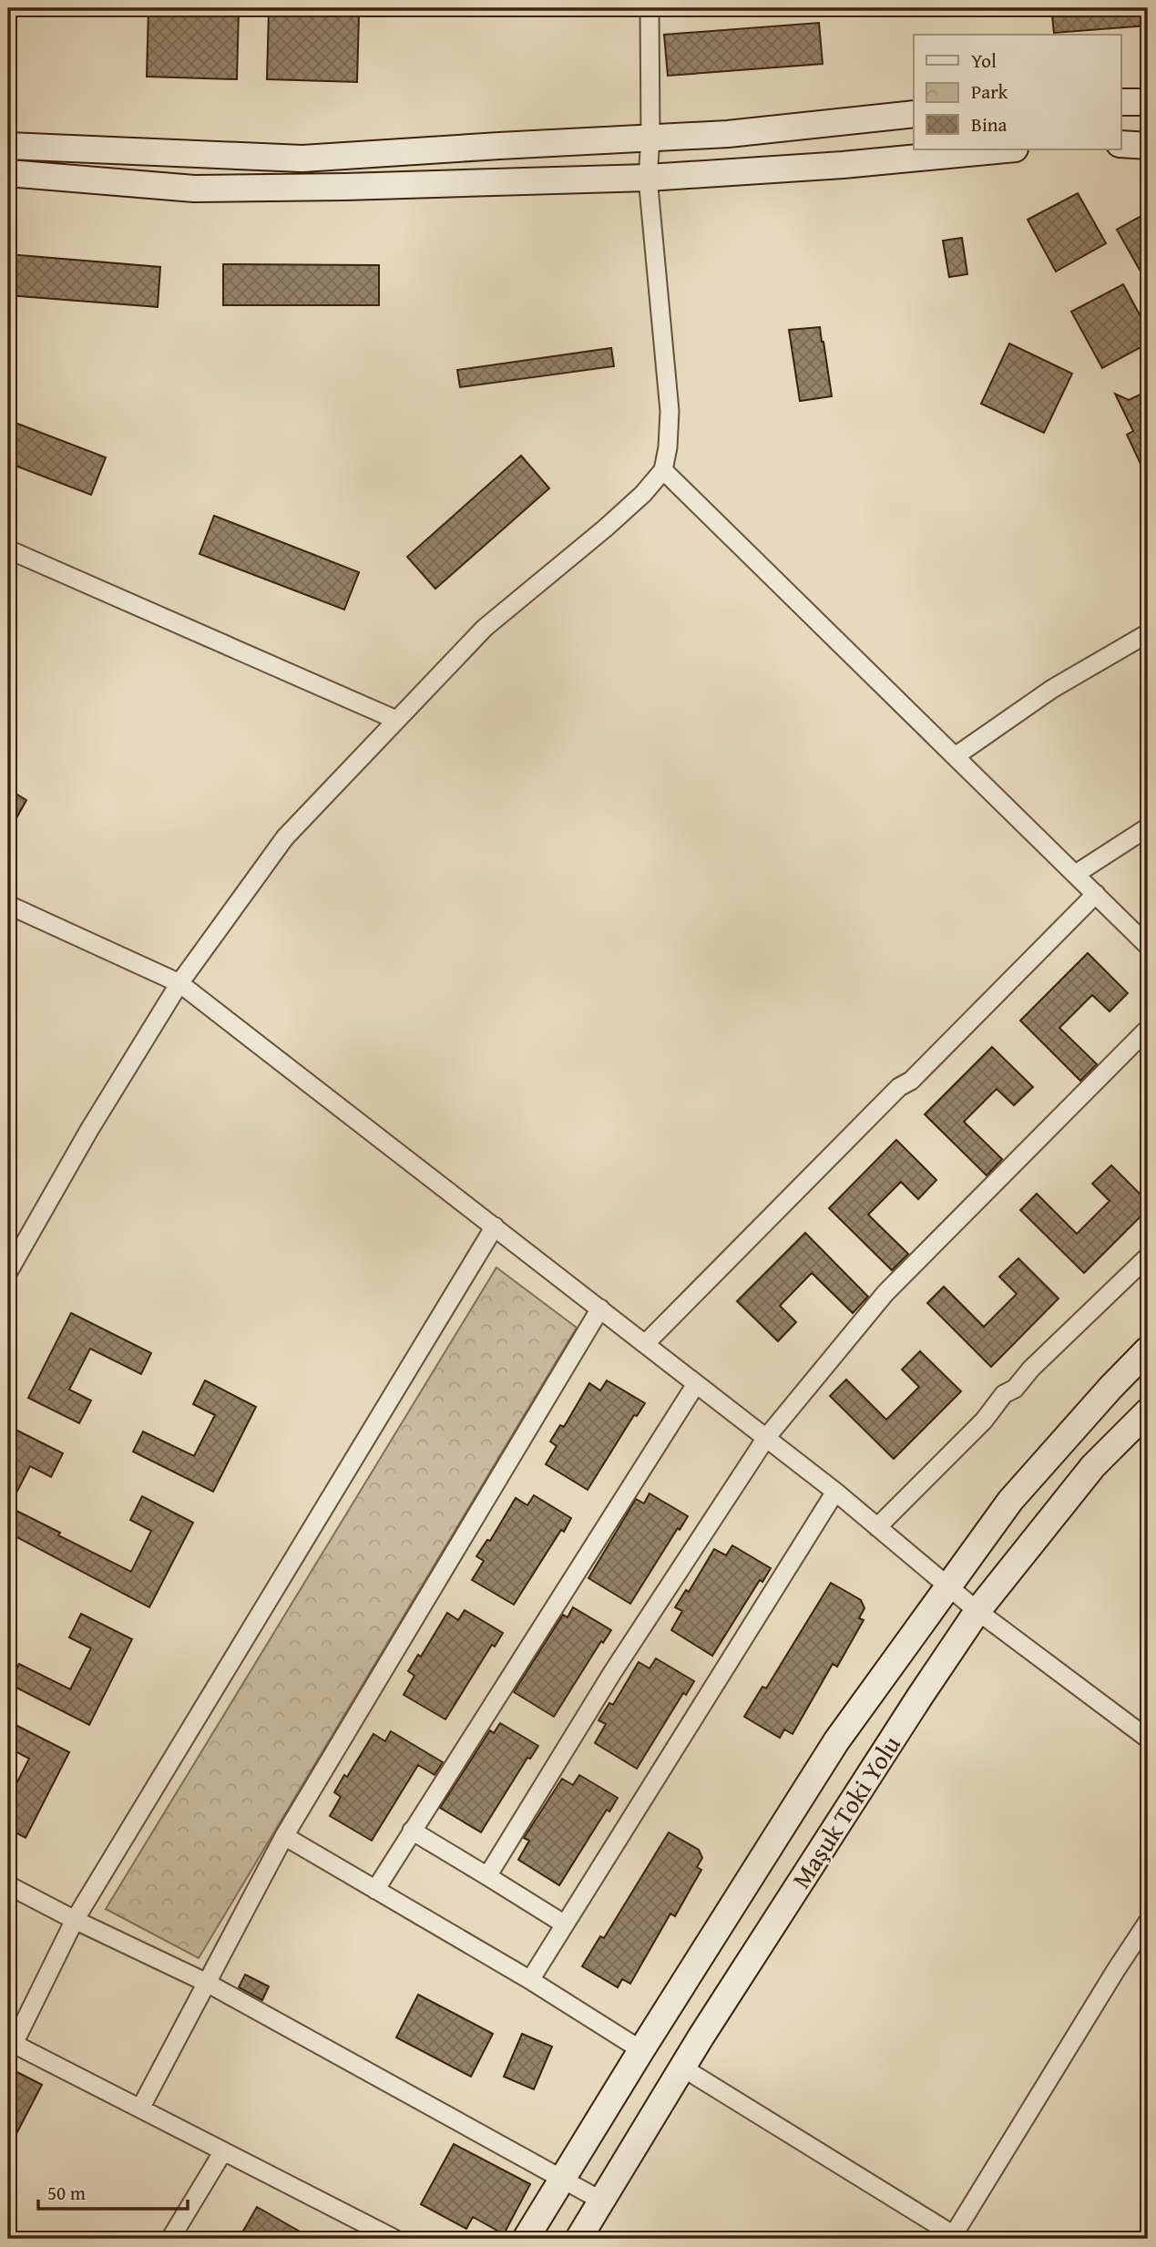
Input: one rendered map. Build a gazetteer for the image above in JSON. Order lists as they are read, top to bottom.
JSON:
{
  "streets": {
    "main road": ["Maşuk Toki Yolu"]
  },
  "legend": ["Yol", "Park", "Bina"],
  "scale_bar": "50 m"
}
